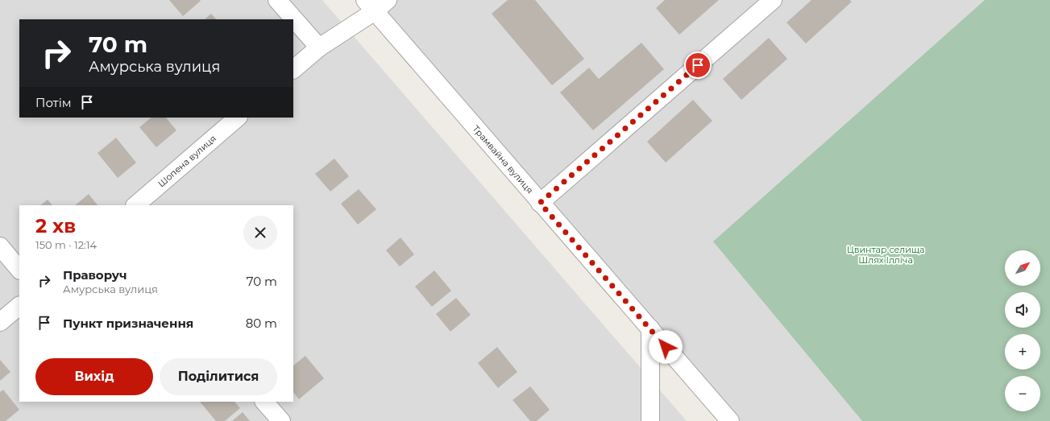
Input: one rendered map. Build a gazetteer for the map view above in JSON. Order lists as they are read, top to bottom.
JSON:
{
  "streets": {
    "street": ["Трамвайна вулиця", "Шопена вулиця"]
  },
  "parks": ["Цвинтар селища Шлях Ілліча"],
  "north": "top right",
  "page": {
    "turn": ["70 m", "Амурська вулиця"],
    "then": "Потім",
    "heading": ["2 хв", "150 m · 12:14"],
    "map_buttons": ["+", "−"],
    "list": [
      {
        "name": "Праворуч",
        "note": "Амурська вулиця",
        "value": "70 m"
      },
      {
        "name": "Пункт призначення",
        "value": "80 m"
      }
    ],
    "buttons": ["Вихід", "Поділитися"]
  }
}
